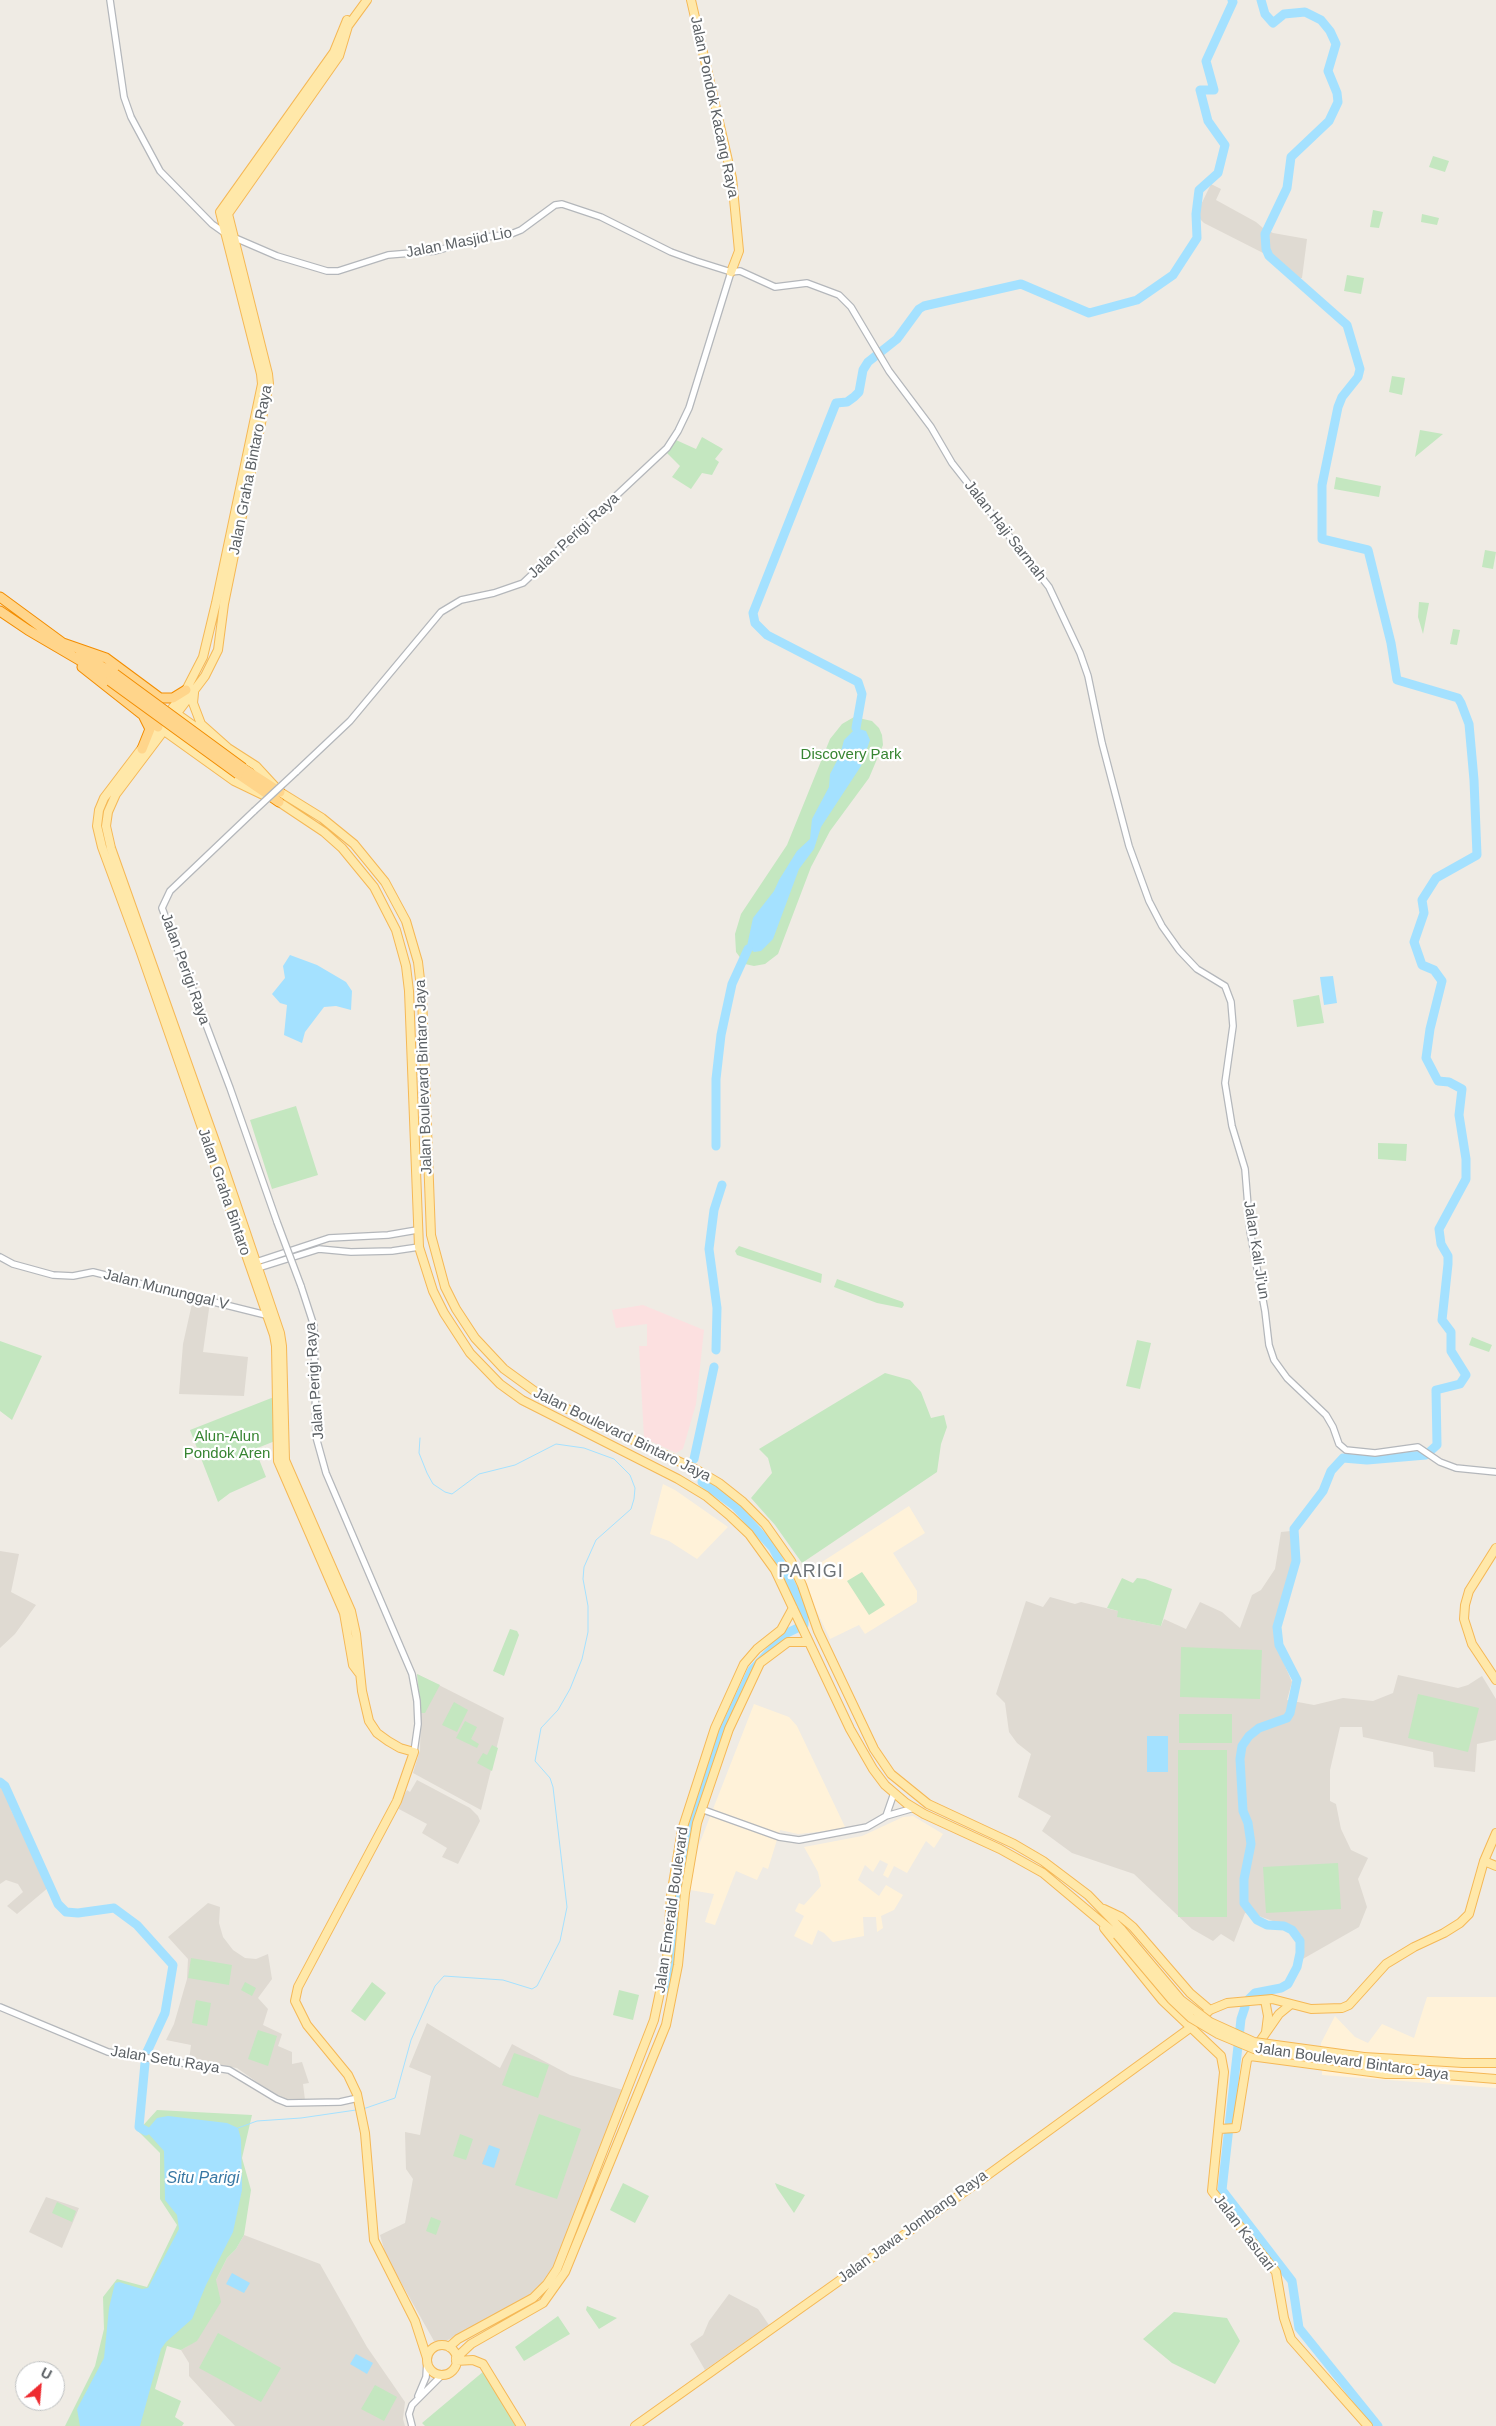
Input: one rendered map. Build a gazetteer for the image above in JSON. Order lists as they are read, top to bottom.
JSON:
{
  "streets": {
    "main road": [
      "Jalan Pondok Kacang Raya",
      "Jalan Graha Bintaro Raya",
      "Jalan Boulevard Bintaro Jaya",
      "Jalan Graha Bintaro",
      "Jalan Emerald Boulevard",
      "Jalan Jawa Jombang Raya",
      "Jalan Kasuari"
    ],
    "street": [
      "Jalan Masjid Lio",
      "Jalan Haji Sarmah",
      "Jalan Perigi Raya",
      "Jalan Kali Ji'un",
      "Jalan Mununggal V",
      "Jalan Setu Raya"
    ]
  },
  "crossings": [
    ["Jalan Pondok Kacang Raya", "Jalan Masjid Lio"],
    ["Jalan Pondok Kacang Raya", "Jalan Haji Sarmah"],
    ["Jalan Pondok Kacang Raya", "Jalan Perigi Raya"],
    ["Jalan Masjid Lio", "Jalan Graha Bintaro Raya"],
    ["Jalan Masjid Lio", "Jalan Haji Sarmah"],
    ["Jalan Masjid Lio", "Jalan Perigi Raya"],
    ["Jalan Graha Bintaro Raya", "Jalan Boulevard Bintaro Jaya"],
    ["Jalan Graha Bintaro Raya", "Jalan Graha Bintaro"],
    ["Jalan Haji Sarmah", "Jalan Perigi Raya"],
    ["Jalan Haji Sarmah", "Jalan Kali Ji'un"],
    ["Jalan Perigi Raya", "Jalan Graha Bintaro"],
    ["Jalan Boulevard Bintaro Jaya", "Jalan Graha Bintaro"],
    ["Jalan Boulevard Bintaro Jaya", "Jalan Emerald Boulevard"],
    ["Jalan Boulevard Bintaro Jaya", "Jalan Kasuari"],
    ["Jalan Graha Bintaro", "Jalan Mununggal V"],
    ["Jalan Jawa Jombang Raya", "Jalan Kasuari"]
  ],
  "districts": ["PARIGI"],
  "water": ["Situ Parigi"],
  "parks": ["Discovery Park", "Alun-Alun Pondok Aren"],
  "north": "top right"
}
